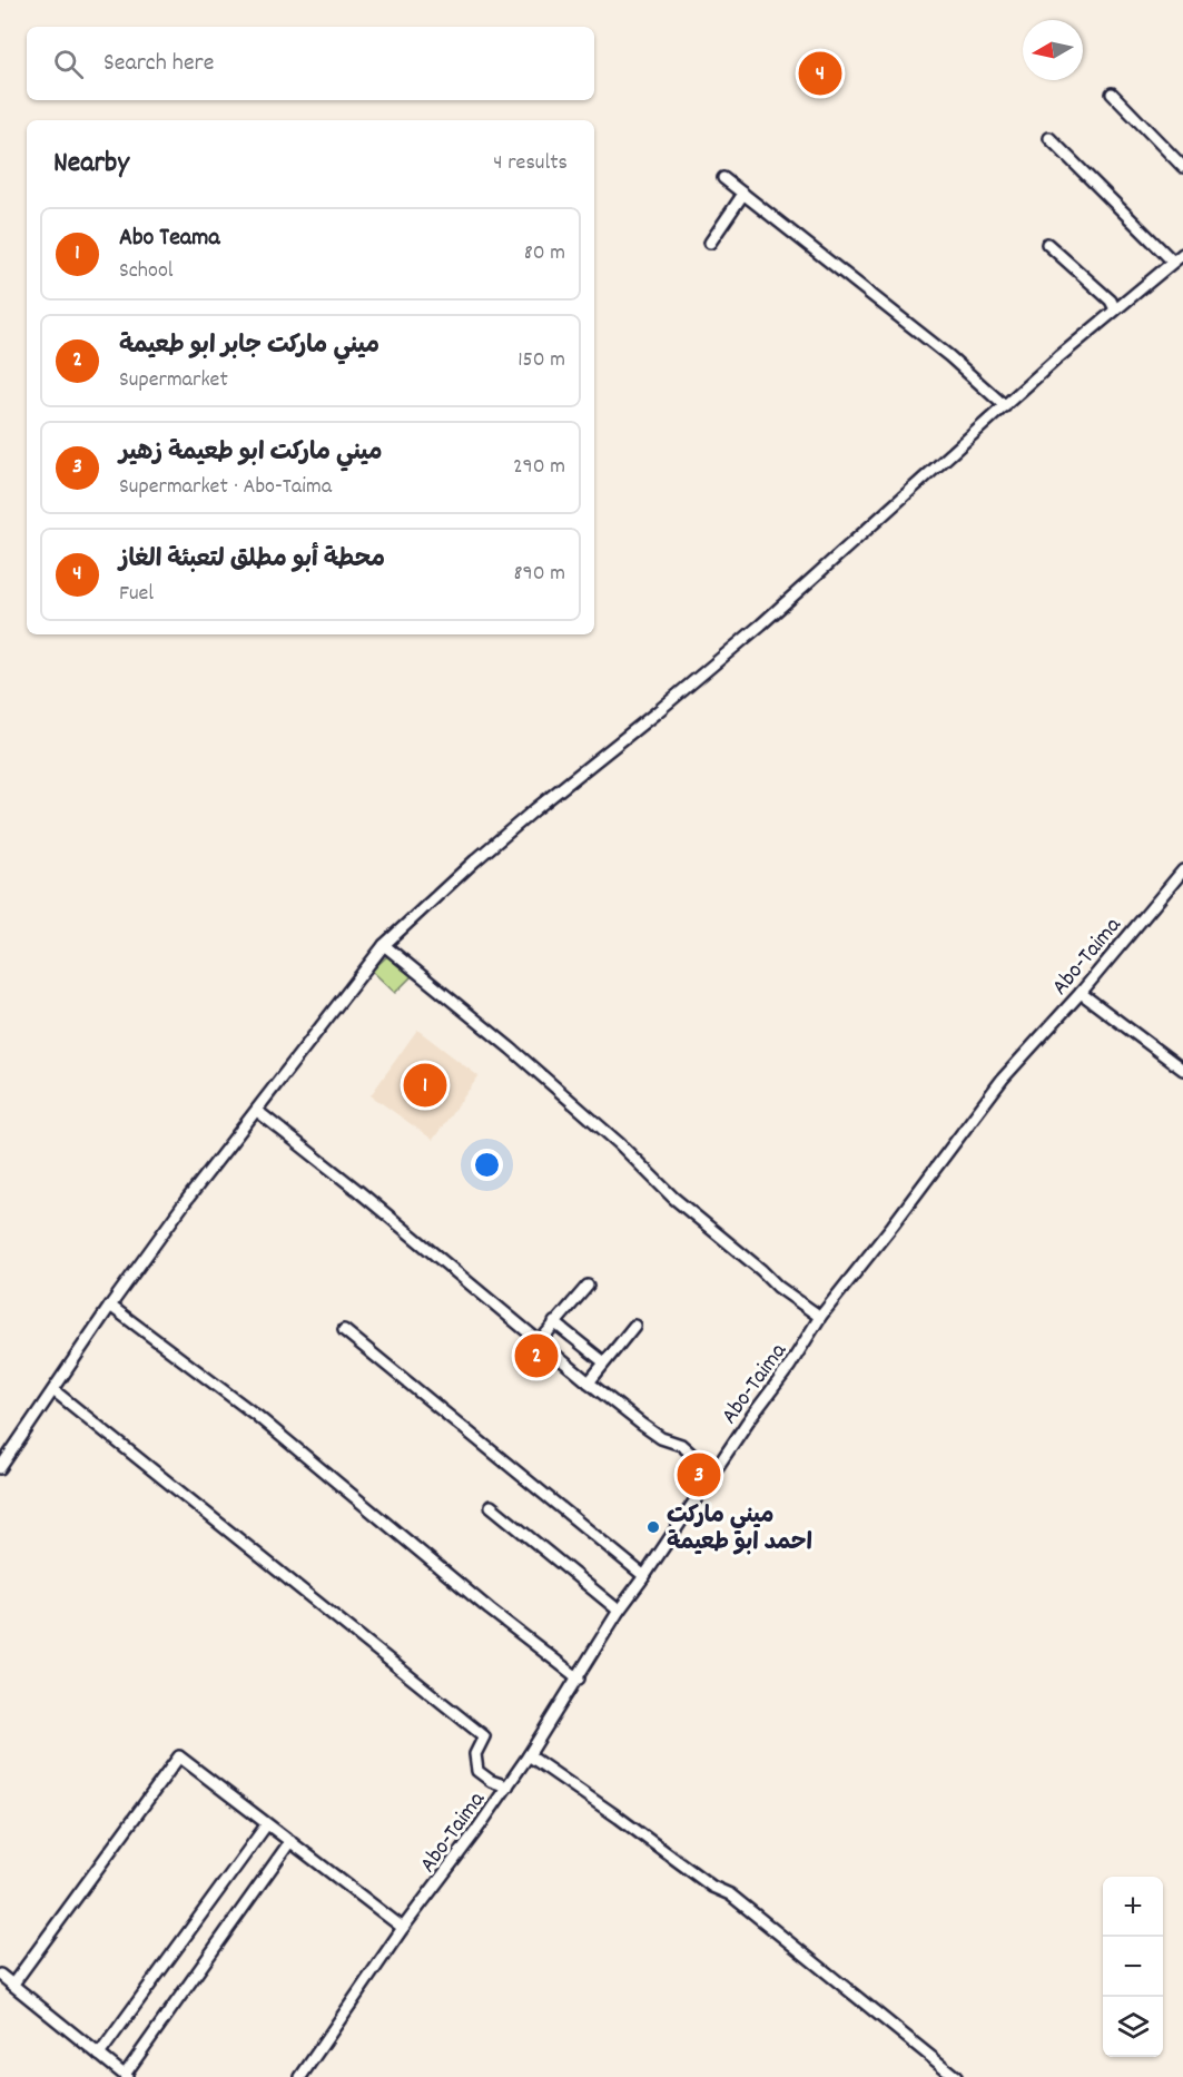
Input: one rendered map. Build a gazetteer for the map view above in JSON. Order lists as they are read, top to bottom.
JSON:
{
  "streets": {
    "street": ["Abo-Taima"]
  },
  "places": ["ميني ماركت احمد ابو طعيمة"],
  "north": "left",
  "page": {
    "search": "Search here",
    "pins": [
      "4",
      "1",
      "2",
      "3"
    ],
    "heading": ["Nearby", "4 results"],
    "list": [
      {
        "mark": "1",
        "name": "Abo Teama",
        "note": "School",
        "value": "80 m"
      },
      {
        "mark": "2",
        "name": "ميني ماركت جابر ابو طعيمة",
        "note": "Supermarket",
        "value": "150 m"
      },
      {
        "mark": "3",
        "name": "ميني ماركت ابو طعيمة زهير",
        "note": "Supermarket · Abo-Taima",
        "value": "290 m"
      },
      {
        "mark": "4",
        "name": "محطة أبو مطلق لتعبئة الغاز",
        "note": "Fuel",
        "value": "890 m"
      }
    ],
    "map_buttons": ["+", "−"]
  }
}
